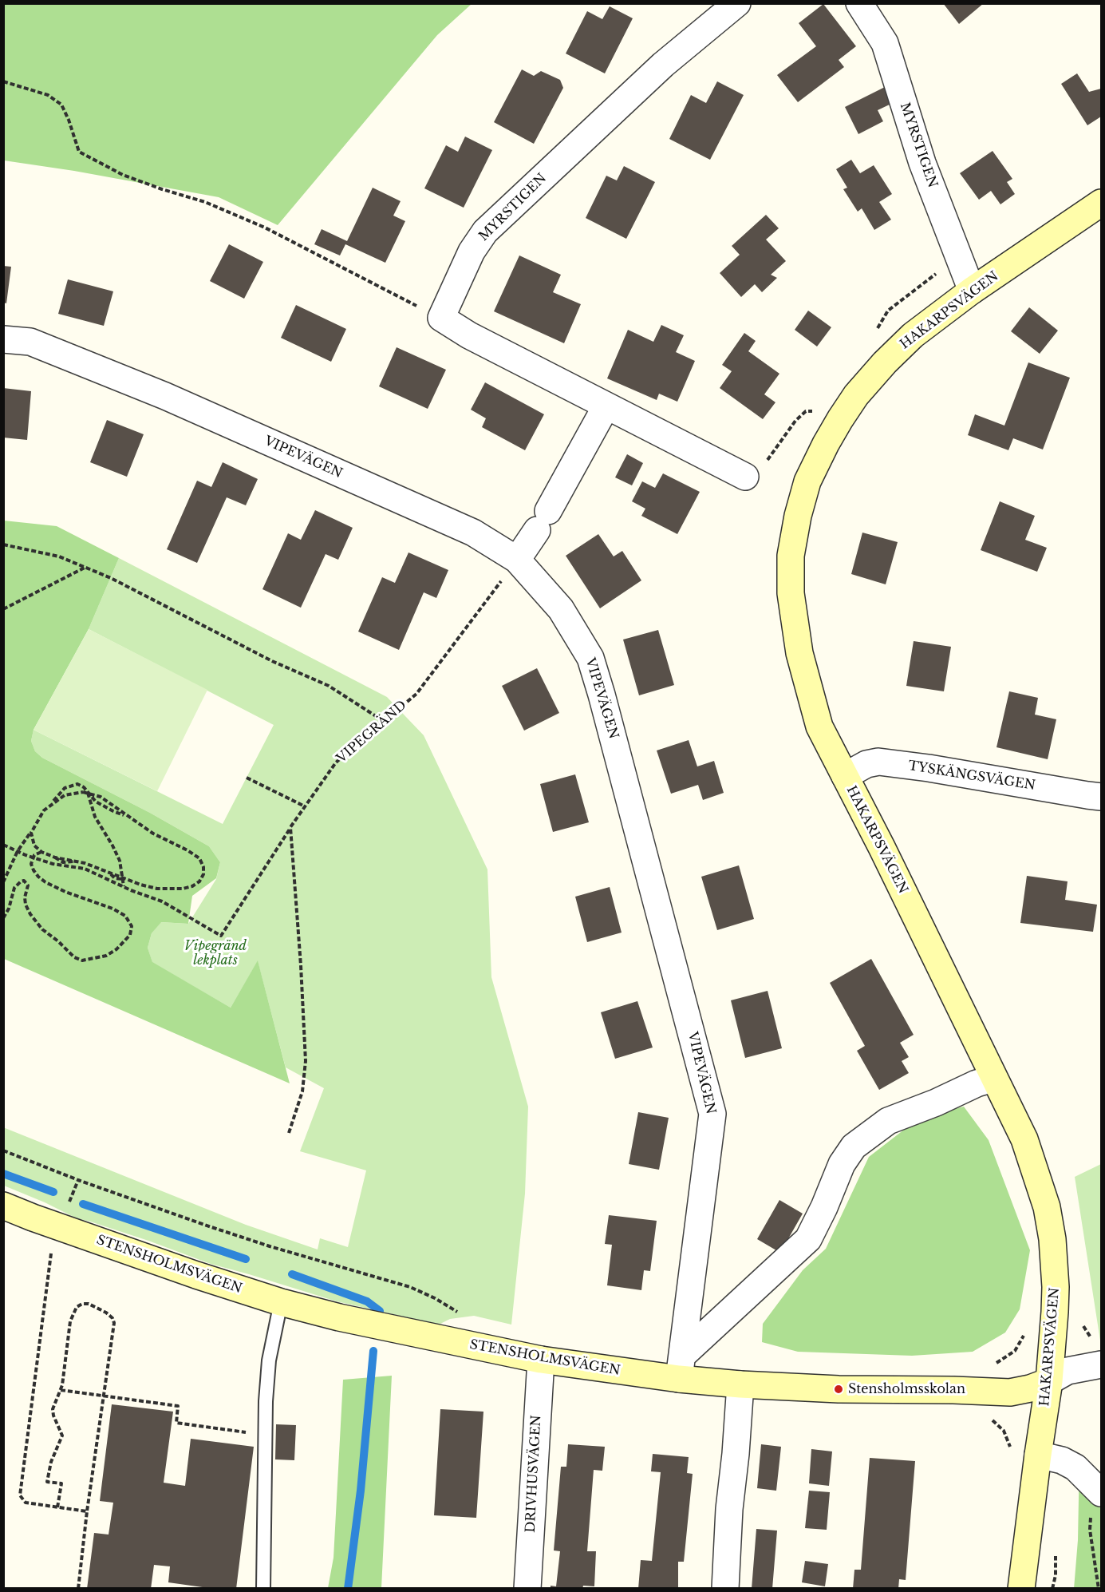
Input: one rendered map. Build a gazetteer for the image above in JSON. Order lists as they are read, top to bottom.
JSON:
{
  "streets": {
    "street": [
      "MYRSTIGEN",
      "HAKARPSVÄGEN",
      "VIPEVÄGEN",
      "TYSKÄNGSVÄGEN",
      "STENSHOLMSVÄGEN",
      "DRIVHUSVÄGEN"
    ],
    "path": ["VIPEGRÄND"]
  },
  "crossings": [
    ["MYRSTIGEN", "HAKARPSVÄGEN"],
    ["HAKARPSVÄGEN", "TYSKÄNGSVÄGEN"],
    ["HAKARPSVÄGEN", "STENSHOLMSVÄGEN"],
    ["VIPEVÄGEN", "VIPEGRÄND"],
    ["VIPEVÄGEN", "STENSHOLMSVÄGEN"],
    ["STENSHOLMSVÄGEN", "DRIVHUSVÄGEN"]
  ],
  "parks": ["Vipegränd lekplats"],
  "places": ["Stensholmsskolan"]
}
